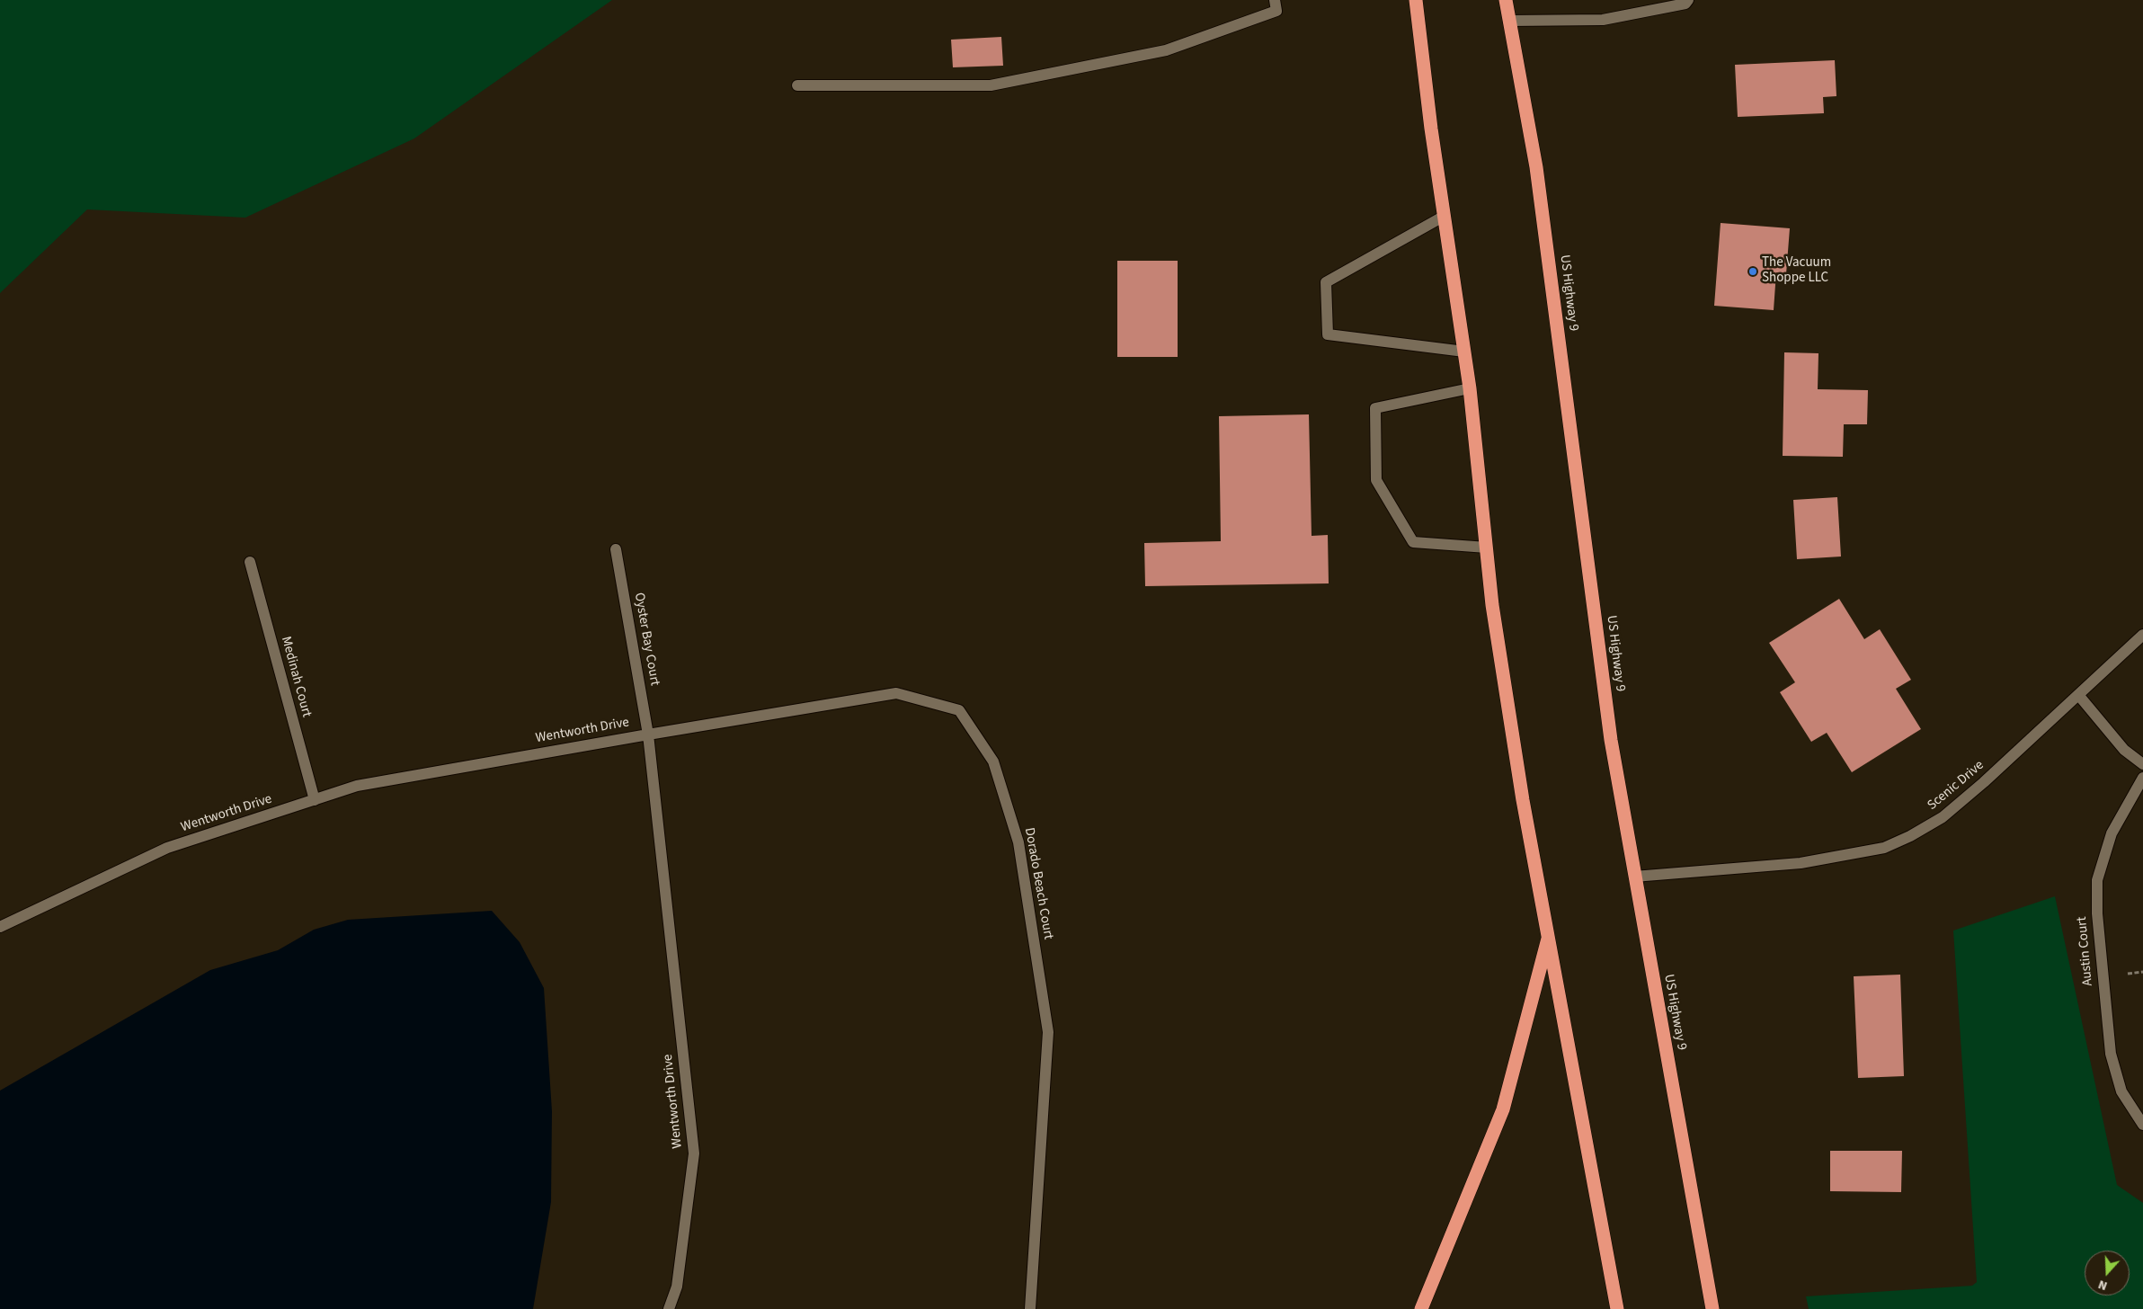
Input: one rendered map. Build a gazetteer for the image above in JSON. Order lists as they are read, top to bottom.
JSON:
{
  "streets": {
    "highway": ["US Highway 9"],
    "street": [
      "Oyster Bay Court",
      "Medinah Court",
      "Wentworth Drive",
      "Scenic Drive",
      "Dorado Beach Court",
      "Austin Court"
    ]
  },
  "crossings": [
    ["US Highway 9", "Scenic Drive"],
    ["Oyster Bay Court", "Wentworth Drive"],
    ["Oyster Bay Court", "Dorado Beach Court"],
    ["Medinah Court", "Wentworth Drive"],
    ["Wentworth Drive", "Dorado Beach Court"]
  ],
  "places": ["The Vacuum Shoppe LLC"],
  "north": "bottom"
}
